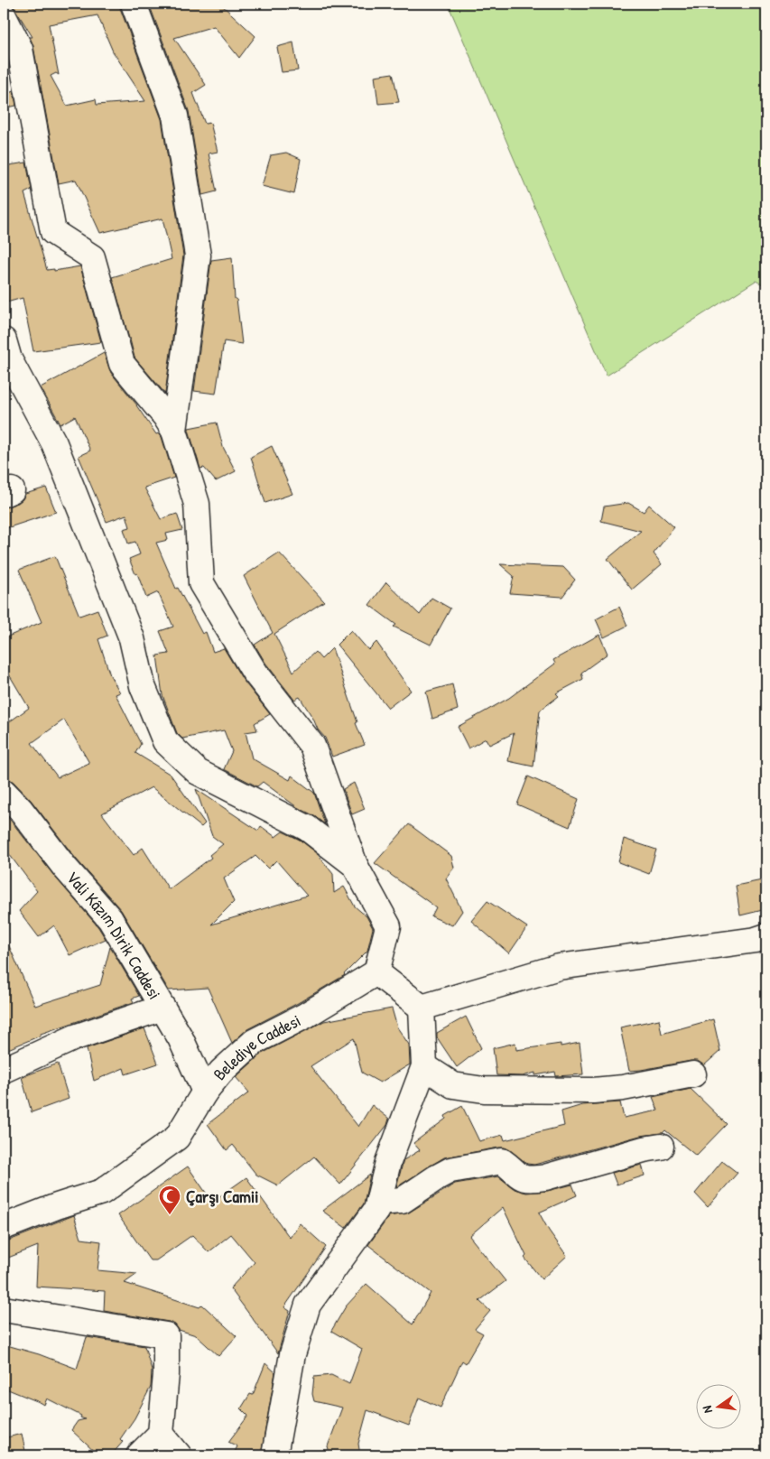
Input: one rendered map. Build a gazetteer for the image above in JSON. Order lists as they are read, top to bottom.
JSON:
{
  "streets": {
    "street": ["Vali Kâzım Dirik Caddesi", "Belediye Caddesi"]
  },
  "crossings": [
    ["Vali Kâzım Dirik Caddesi", "Belediye Caddesi"]
  ],
  "places": {
    "mosque": ["Çarşı Camii"]
  },
  "north": "left"
}
